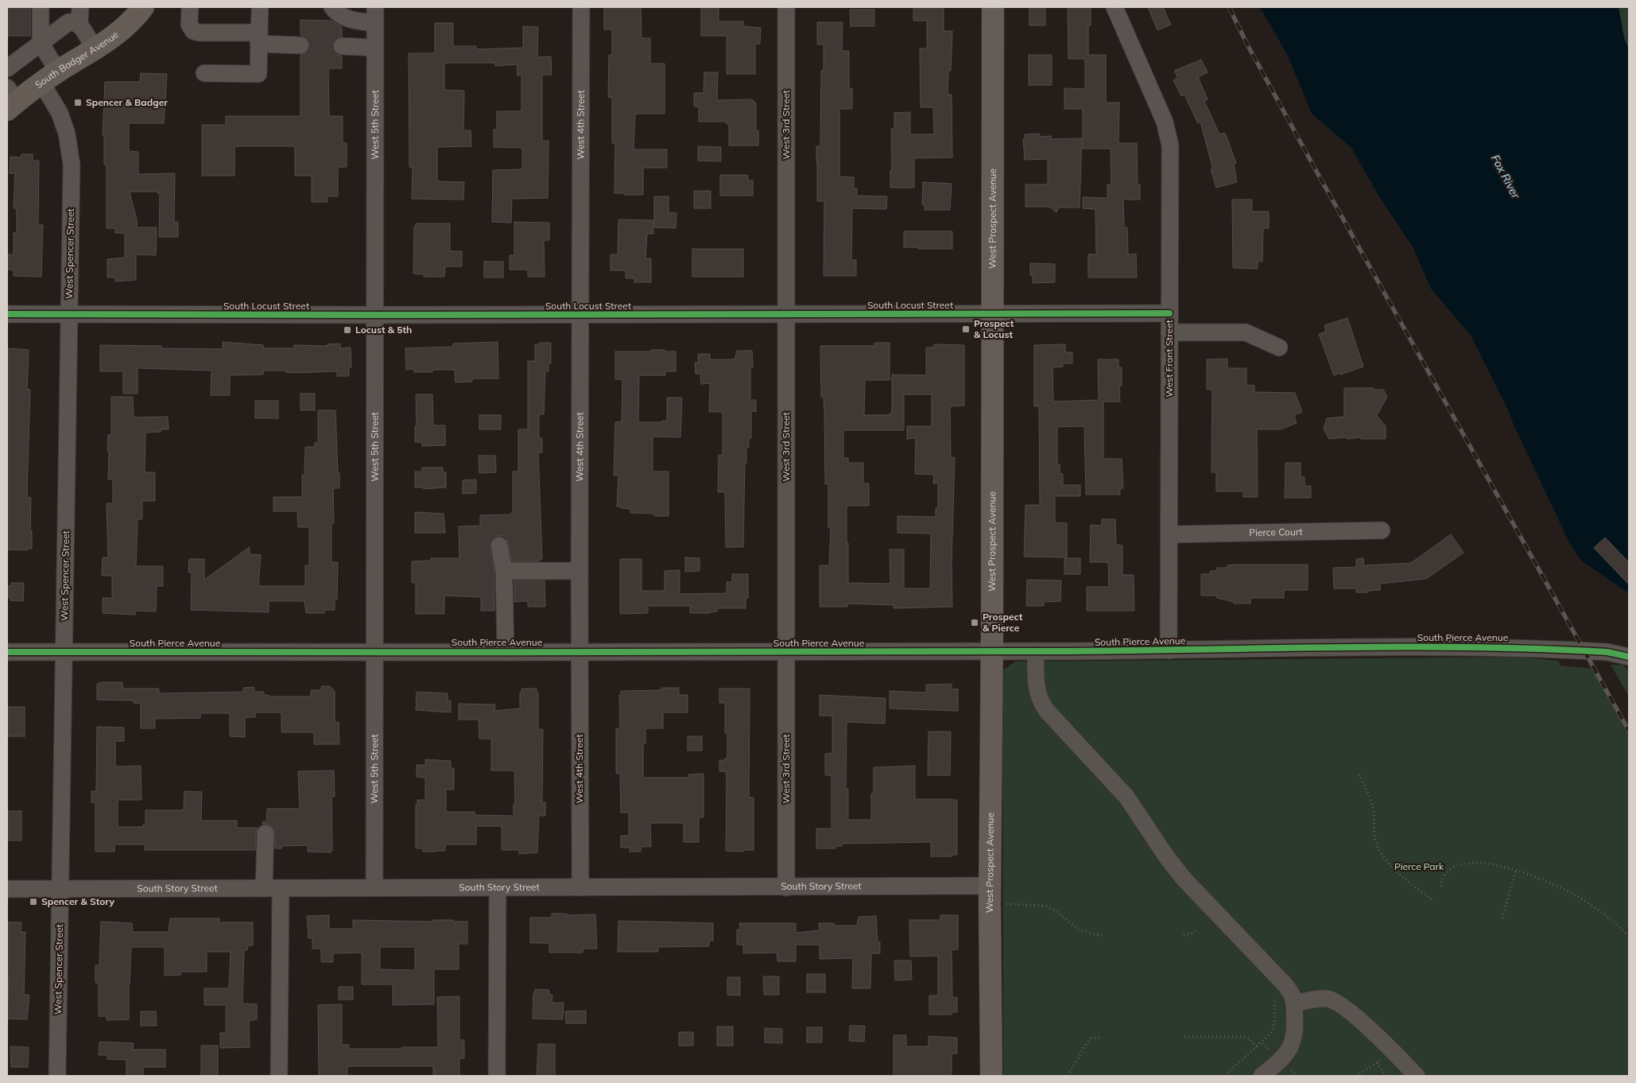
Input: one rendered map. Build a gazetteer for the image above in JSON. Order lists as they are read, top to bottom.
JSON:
{
  "streets": {
    "main road": ["South Badger Avenue", "West Prospect Avenue"],
    "street": [
      "West 4th Street",
      "West 3rd Street",
      "West 5th Street",
      "West Spencer Street",
      "South Locust Street",
      "West Front Street",
      "Pierce Court",
      "South Pierce Avenue",
      "South Story Street"
    ]
  },
  "crossings": [
    ["South Badger Avenue", "West Spencer Street"],
    ["West 4th Street", "South Locust Street"],
    ["West 4th Street", "South Pierce Avenue"],
    ["West 4th Street", "South Story Street"],
    ["West 3rd Street", "South Locust Street"],
    ["West 3rd Street", "South Pierce Avenue"],
    ["West 3rd Street", "South Story Street"],
    ["West 5th Street", "South Locust Street"],
    ["West 5th Street", "South Pierce Avenue"],
    ["West 5th Street", "South Story Street"],
    ["West Prospect Avenue", "South Locust Street"],
    ["West Prospect Avenue", "South Pierce Avenue"],
    ["West Prospect Avenue", "South Story Street"],
    ["West Spencer Street", "South Locust Street"],
    ["West Spencer Street", "South Pierce Avenue"],
    ["West Spencer Street", "South Story Street"],
    ["South Locust Street", "West Front Street"],
    ["West Front Street", "Pierce Court"],
    ["West Front Street", "South Pierce Avenue"]
  ],
  "water": ["Fox River"],
  "parks": ["Pierce Park"],
  "places": {
    "transit": [
      "Spencer & Badger",
      "Prospect & Locust",
      "Locust & 5th",
      "Prospect & Pierce",
      "Spencer & Story"
    ]
  }
}
